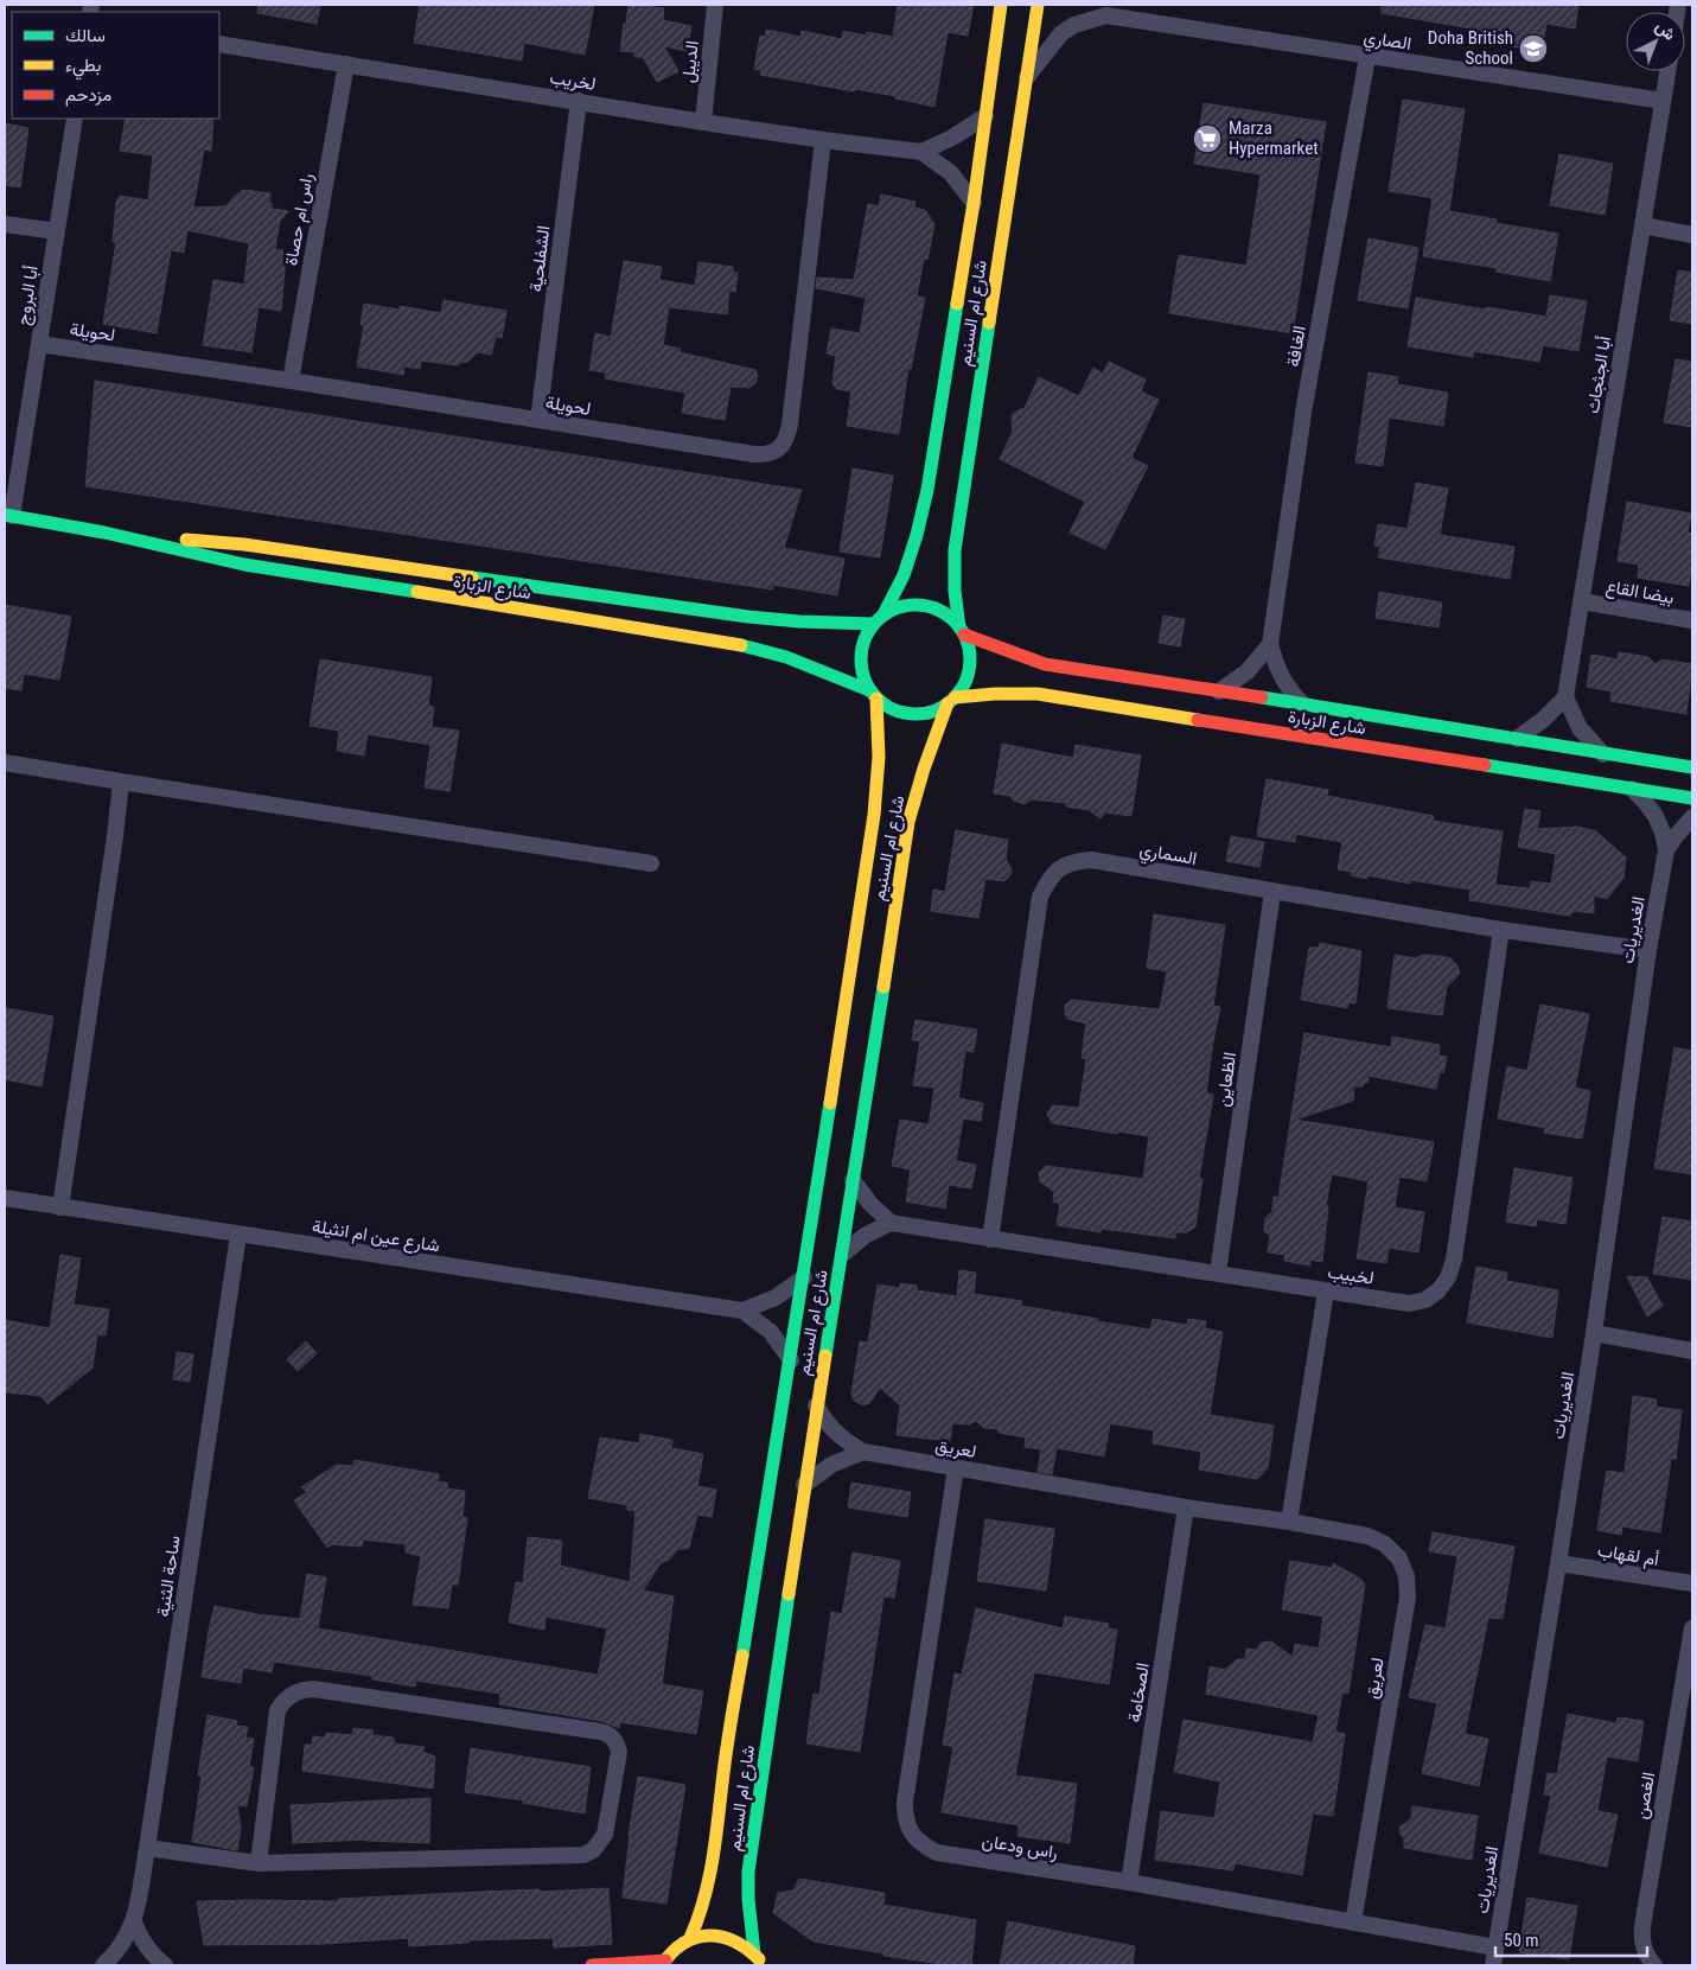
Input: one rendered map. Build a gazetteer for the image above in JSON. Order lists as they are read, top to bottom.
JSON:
{
  "streets": {
    "main road": ["شارع ام السنيم", "شارع الزبارة"],
    "street": [
      "الصاري",
      "الديبل",
      "لخريب",
      "راس ام حصاة",
      "الشفلحية",
      "أبا البروج",
      "لحويلة",
      "الغافة",
      "أبا الجثجاث",
      "بيضا القاع",
      "السماري",
      "الغديريات",
      "الظعاين",
      "شارع عين ام انثيلة",
      "لخبيب",
      "لعريق",
      "أم لقهاب",
      "ساحة الثنية",
      "الصخامة",
      "الغصن",
      "راس ودعان"
    ]
  },
  "crossings": [
    ["الصاري", "شارع ام السنيم"],
    ["الصاري", "الغافة"],
    ["الصاري", "أبا الجثجاث"],
    ["الديبل", "لخريب"],
    ["لخريب", "راس ام حصاة"],
    ["لخريب", "الشفلحية"],
    ["لخريب", "شارع ام السنيم"],
    ["لخريب", "لحويلة"],
    ["راس ام حصاة", "لحويلة"],
    ["الشفلحية", "لحويلة"],
    ["أبا البروج", "لحويلة"],
    ["أبا البروج", "شارع الزبارة"],
    ["شارع ام السنيم", "شارع الزبارة"],
    ["شارع ام السنيم", "شارع عين ام انثيلة"],
    ["شارع ام السنيم", "لعريق"],
    ["الغافة", "شارع الزبارة"],
    ["أبا الجثجاث", "بيضا القاع"],
    ["شارع الزبارة", "الغديريات"],
    ["السماري", "الغديريات"],
    ["السماري", "الظعاين"],
    ["السماري", "لخبيب"],
    ["الغديريات", "أم لقهاب"],
    ["الغديريات", "راس ودعان"],
    ["الظعاين", "لخبيب"],
    ["شارع عين ام انثيلة", "ساحة الثنية"],
    ["لعريق", "الصخامة"],
    ["لعريق", "راس ودعان"],
    ["الصخامة", "راس ودعان"]
  ],
  "places": {
    "school or university": ["Doha British School"],
    "supermarket": ["Marza Hypermarket"]
  },
  "legend": ["سالك", "بطيء", "مزدحم"],
  "scale_bar": "50 m",
  "north": "top right"
}
